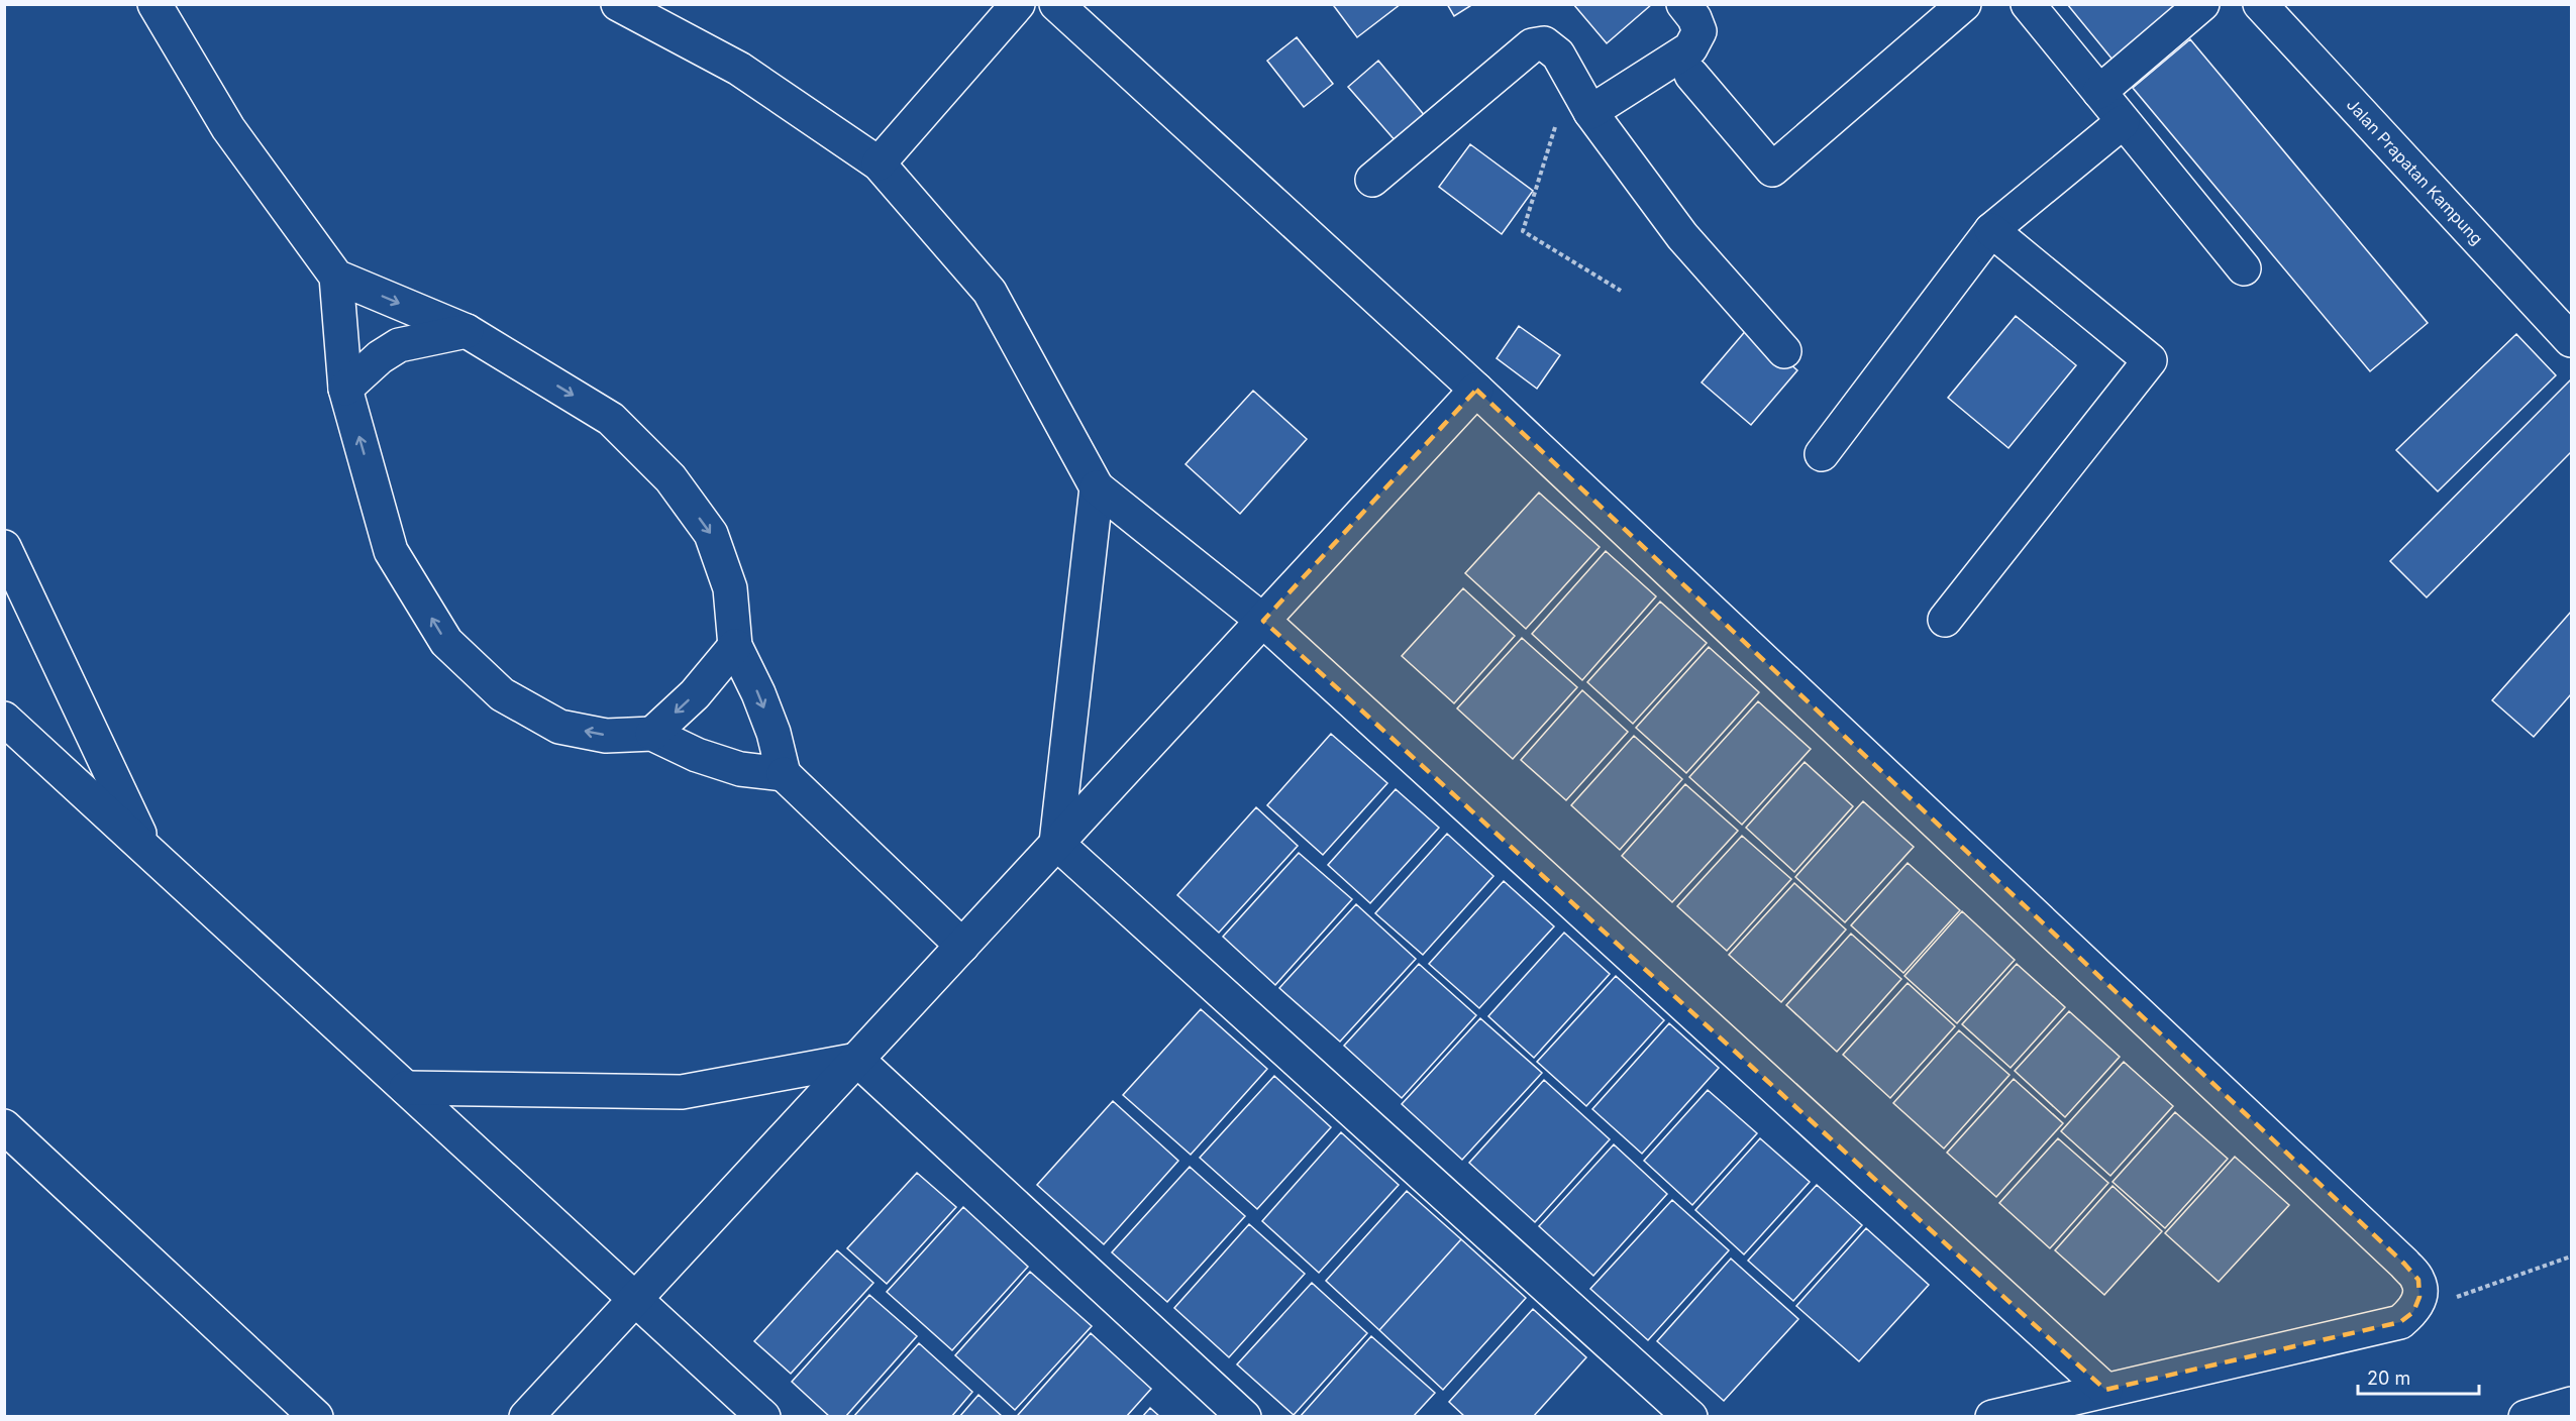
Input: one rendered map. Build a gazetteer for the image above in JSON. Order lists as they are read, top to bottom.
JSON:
{
  "streets": {
    "street": ["Jalan Prapatan Kampung"]
  },
  "scale_bar": "20 m"
}
